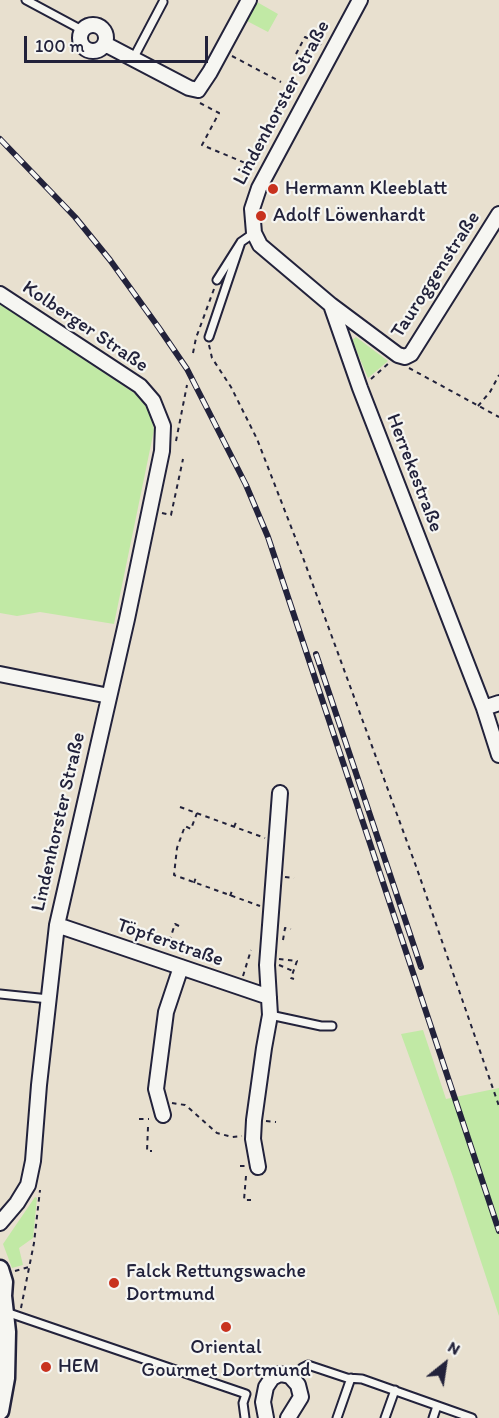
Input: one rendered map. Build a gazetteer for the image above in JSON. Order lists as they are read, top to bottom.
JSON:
{
  "streets": {
    "street": [
      "Lindenhorster Straße",
      "Tauroggenstraße",
      "Kolberger Straße",
      "Herrekestraße",
      "Töpferstraße"
    ]
  },
  "crossings": [
    ["Lindenhorster Straße", "Kolberger Straße"],
    ["Lindenhorster Straße", "Töpferstraße"]
  ],
  "places": [
    "Hermann Kleeblatt",
    "Adolf Löwenhardt",
    "Falck Rettungswache Dortmund",
    "Oriental Gourmet Dortmund",
    "HEM"
  ],
  "scale_bar": "100 m",
  "north": "top right"
}
